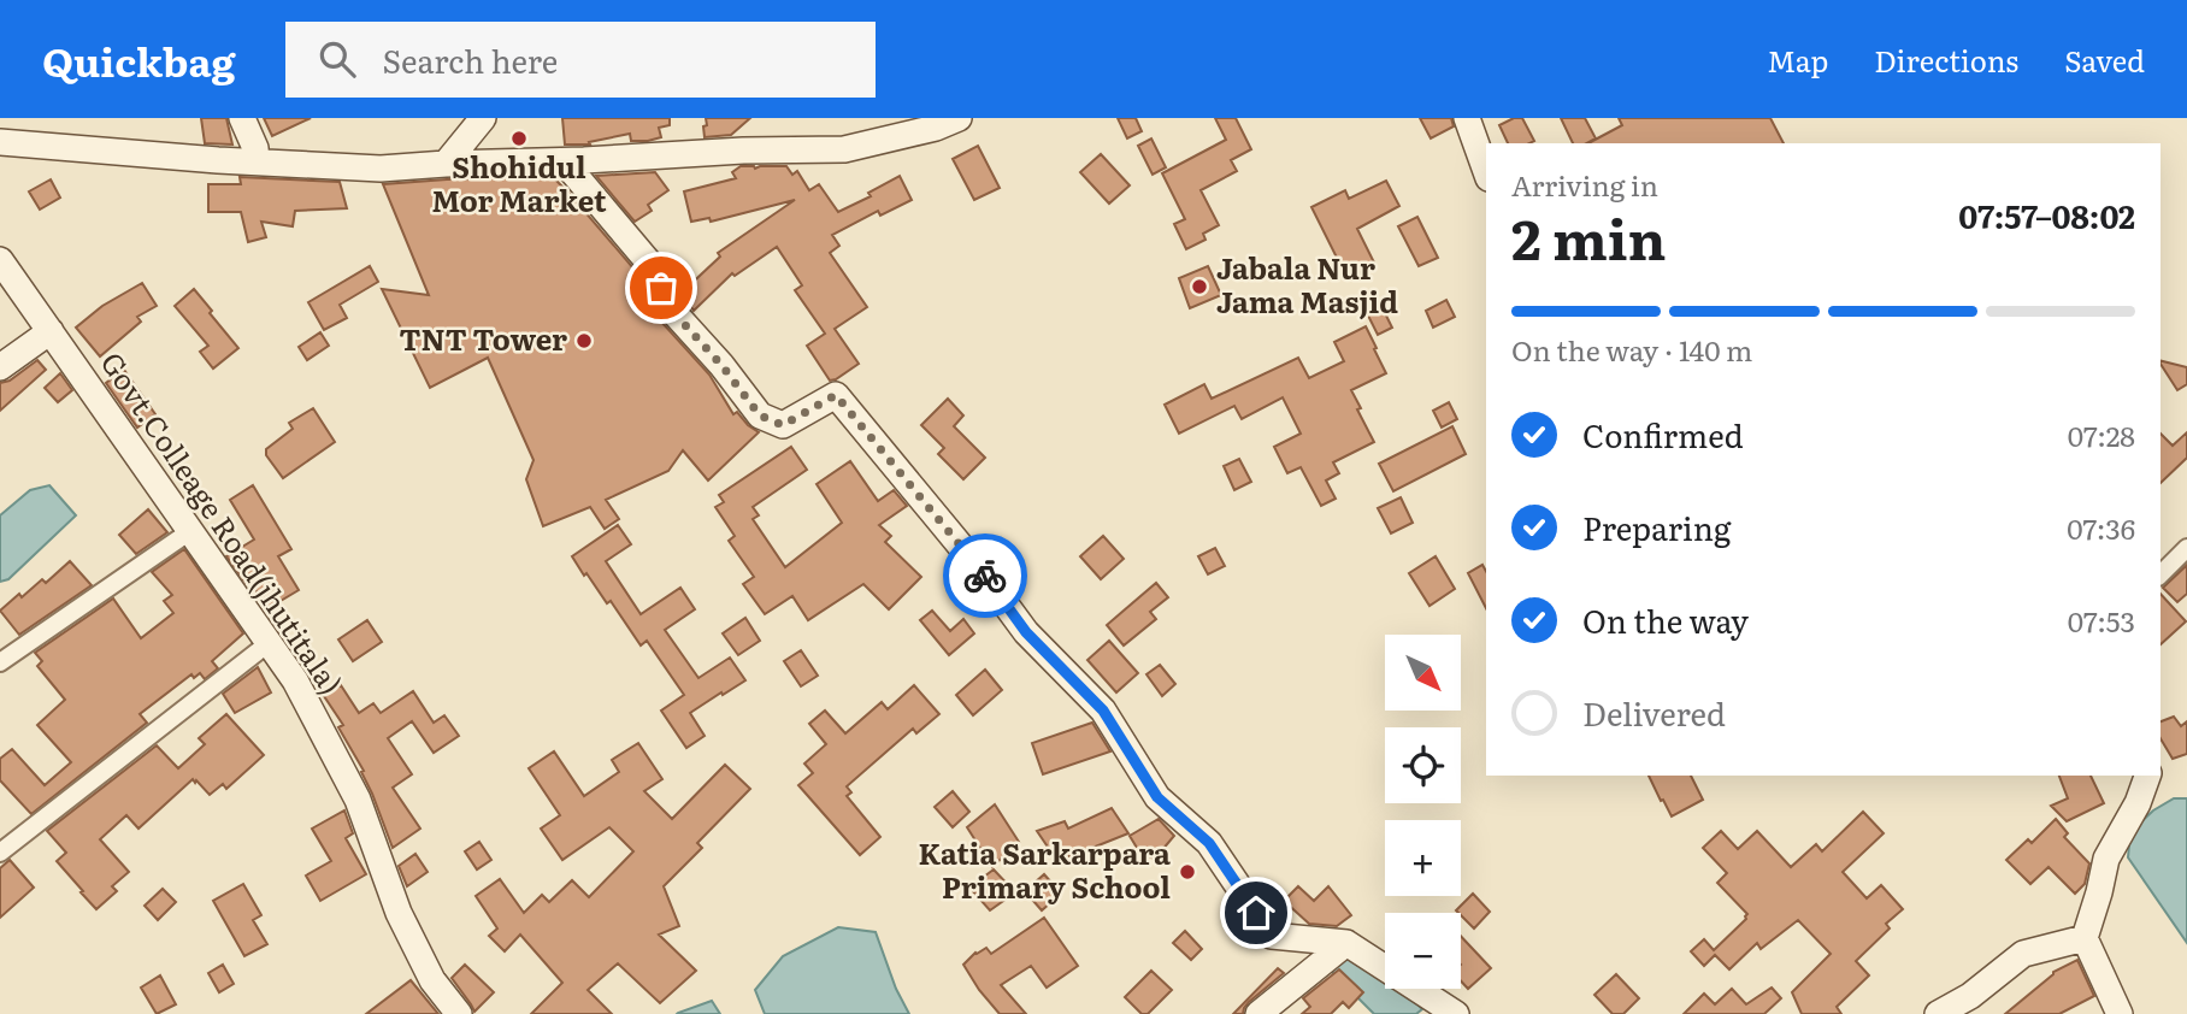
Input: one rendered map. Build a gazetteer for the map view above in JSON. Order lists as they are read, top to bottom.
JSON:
{
  "streets": {
    "street": ["Govt.Colleage Road(jhutitala)"]
  },
  "places": [
    "Shohidul Mor Market",
    "Jabala Nur Jama Masjid",
    "TNT Tower",
    "Katia Sarkarpara Primary School"
  ],
  "north": "bottom right",
  "page": {
    "header": "Quickbag",
    "search": "Search here",
    "nav": ["Map", "Directions", "Saved"],
    "heading": ["2 min", "Arriving in", "07:57–08:02"],
    "bar": "On the way · 140 m",
    "list": [
      ["Confirmed", "07:28"],
      ["Preparing", "07:36"],
      ["On the way", "07:53"],
      "Delivered"
    ],
    "map_buttons": ["+", "−"]
  }
}
